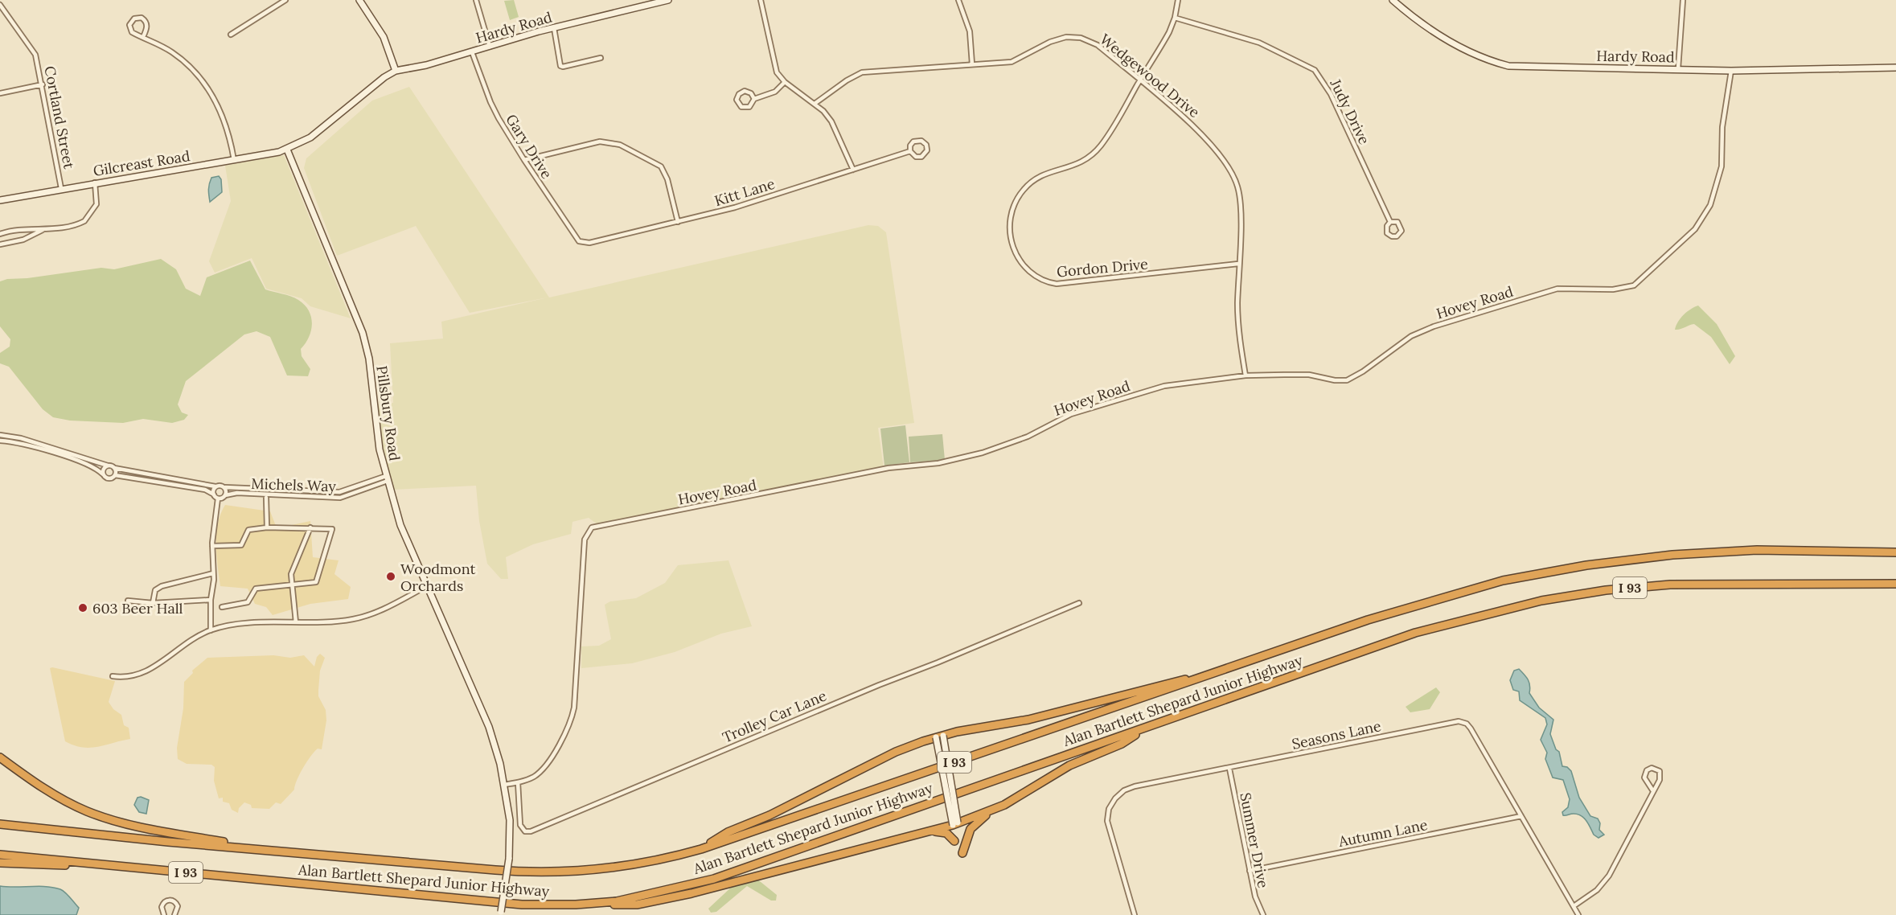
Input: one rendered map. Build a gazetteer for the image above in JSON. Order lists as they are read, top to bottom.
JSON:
{
  "streets": {
    "highway": ["I 93", "Alan Bartlett Shepard Junior Highway"],
    "street": [
      "Hardy Road",
      "Wedgewood Drive",
      "Judy Drive",
      "Cortland Street",
      "Gary Drive",
      "Gilcreast Road",
      "Kitt Lane",
      "Gordon Drive",
      "Hovey Road",
      "Pillsbury Road",
      "Michels Way",
      "Trolley Car Lane",
      "Seasons Lane",
      "Autumn Lane",
      "Summer Drive"
    ]
  },
  "crossings": [
    ["Hardy Road", "Gary Drive"],
    ["Hardy Road", "Hovey Road"],
    ["Wedgewood Drive", "Gordon Drive"],
    ["Wedgewood Drive", "Hovey Road"],
    ["Judy Drive", "Gordon Drive"],
    ["Cortland Street", "Gilcreast Road"],
    ["Gary Drive", "Kitt Lane"],
    ["Gilcreast Road", "Pillsbury Road"],
    ["Hovey Road", "Pillsbury Road"],
    ["Hovey Road", "Trolley Car Lane"],
    ["Pillsbury Road", "Michels Way"],
    ["Seasons Lane", "Autumn Lane"],
    ["Seasons Lane", "Summer Drive"],
    ["Autumn Lane", "Summer Drive"]
  ],
  "places": ["Woodmont Orchards", "603 Beer Hall"]
}
